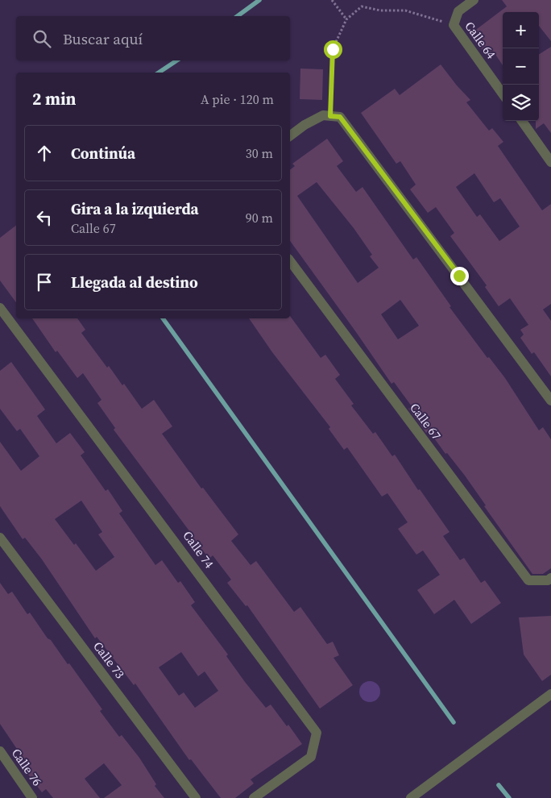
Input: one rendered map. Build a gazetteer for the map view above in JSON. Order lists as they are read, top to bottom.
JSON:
{
  "streets": {
    "street": [
      "Calle 64",
      "Calle 67",
      "Calle 74",
      "Calle 73",
      "Calle 76"
    ]
  },
  "page": {
    "map_buttons": ["+", "−"],
    "search": "Buscar aquí",
    "heading": ["2 min", "A pie · 120 m"],
    "list": [
      ["Continúa", "30 m"],
      ["Gira a la izquierda", "Calle 67", "90 m"],
      "Llegada al destino"
    ]
  }
}
